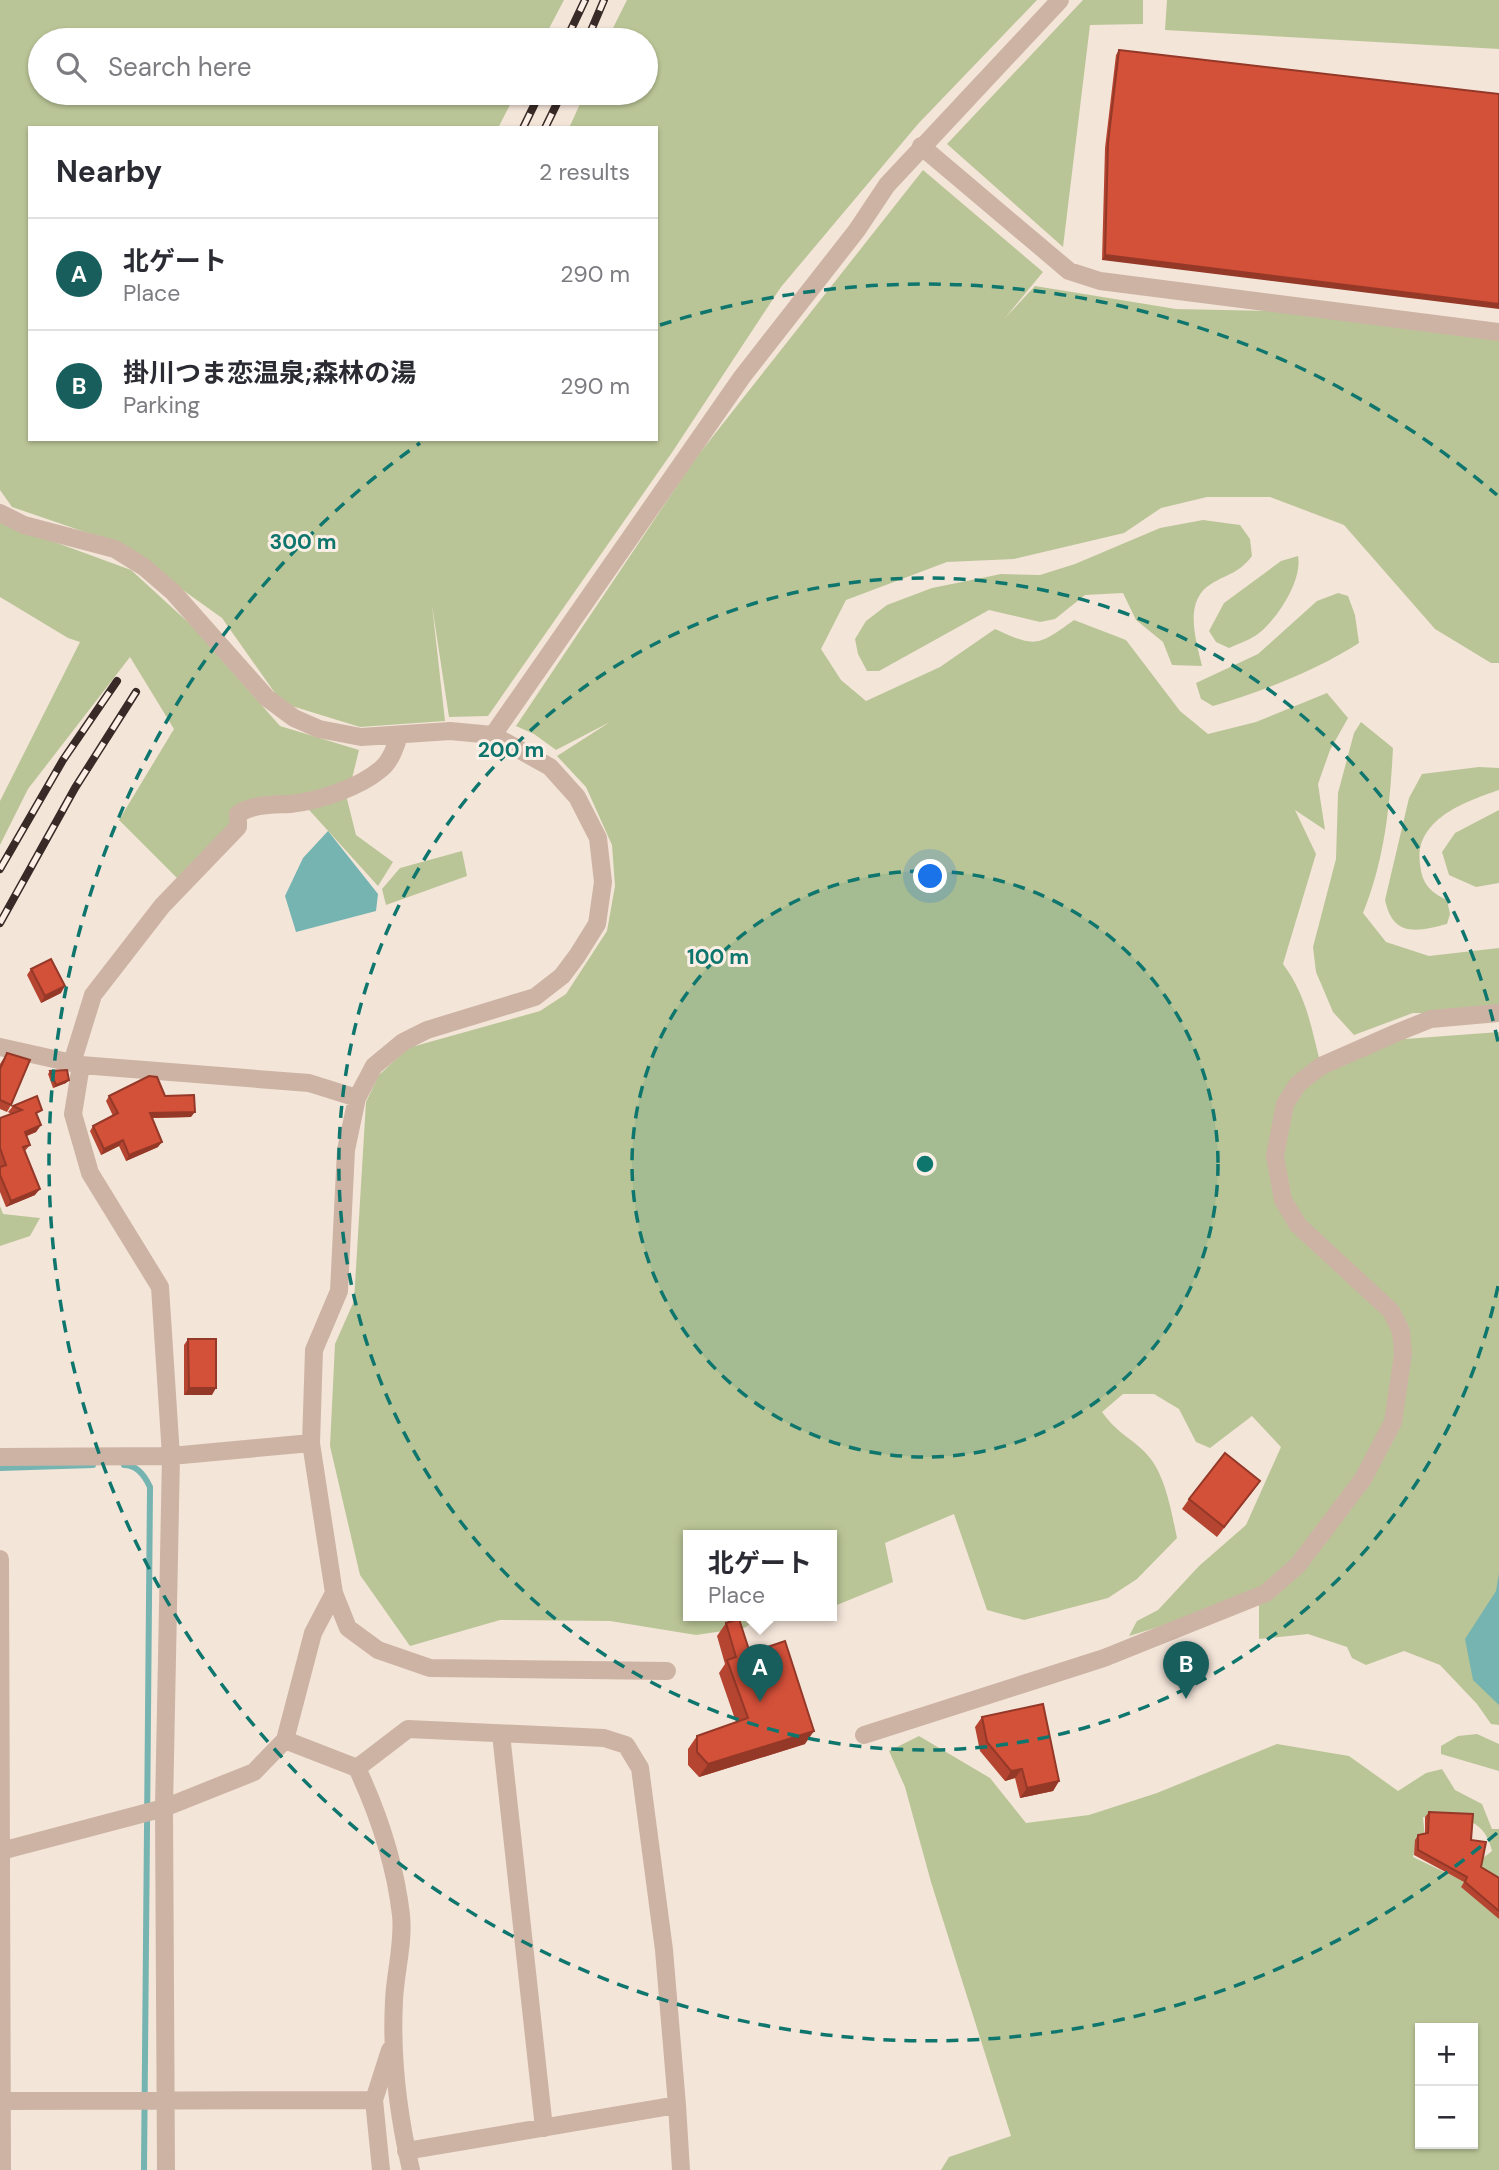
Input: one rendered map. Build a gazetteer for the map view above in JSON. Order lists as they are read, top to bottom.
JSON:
{
  "page": {
    "search": "Search here",
    "heading": ["Nearby", "2 results"],
    "list": [
      {
        "mark": "A",
        "name": "北ゲート",
        "note": "Place",
        "value": "290 m"
      },
      {
        "mark": "B",
        "name": "掛川つま恋温泉;森林の湯",
        "note": "Parking",
        "value": "290 m"
      }
    ],
    "popup": ["北ゲート", "Place"],
    "pins": ["B", "A"],
    "map_buttons": ["+", "−"]
  },
  "rings": ["300 m", "200 m", "100 m"]
}
